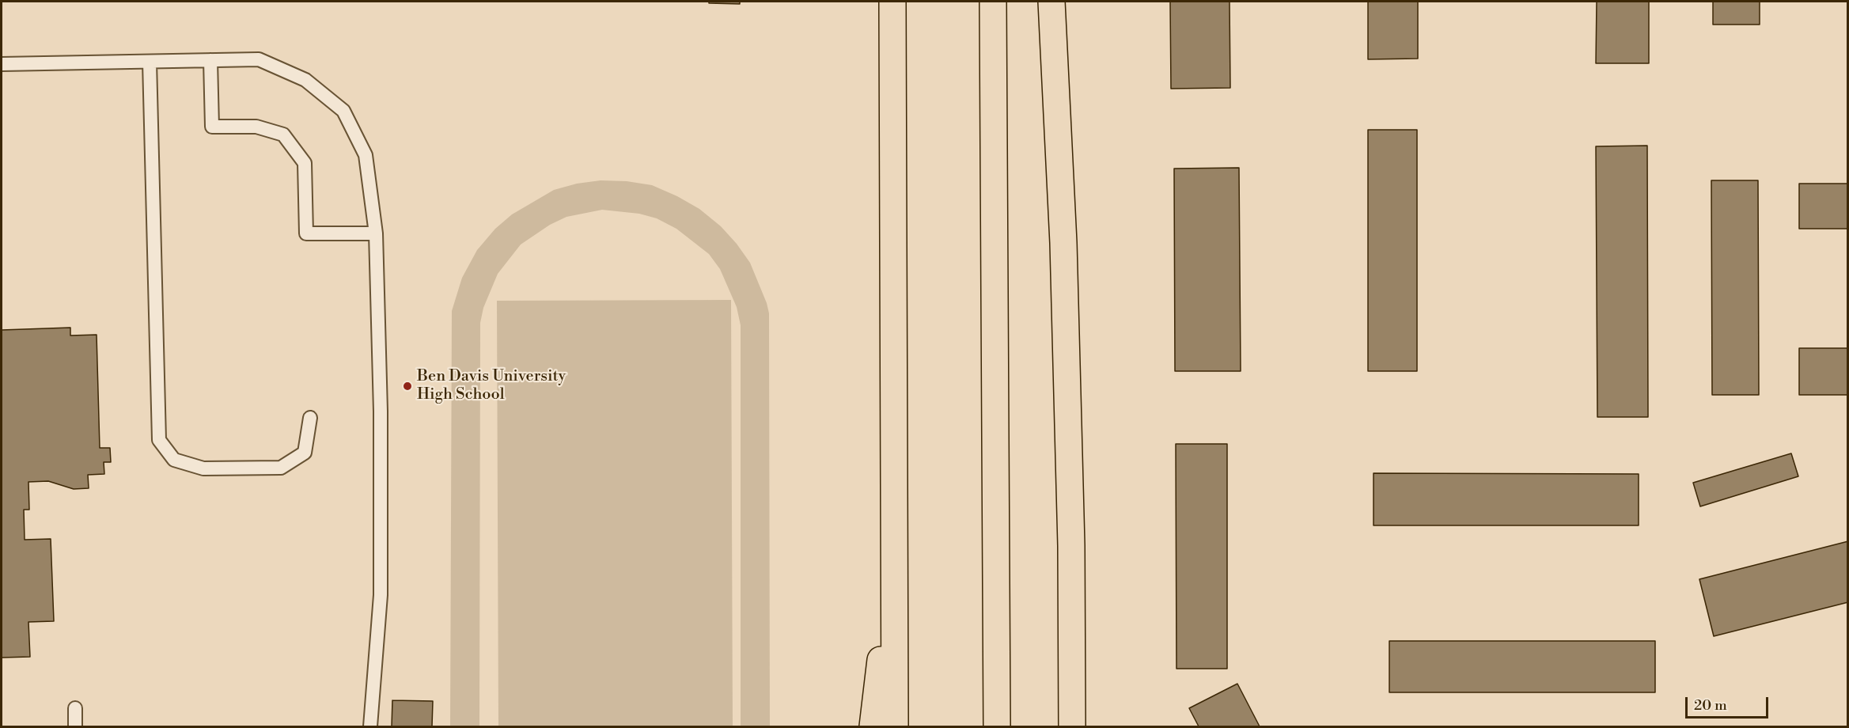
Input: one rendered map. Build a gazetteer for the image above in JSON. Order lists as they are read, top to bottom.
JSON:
{
  "places": ["Ben Davis University High School"],
  "scale_bar": "20 m"
}
